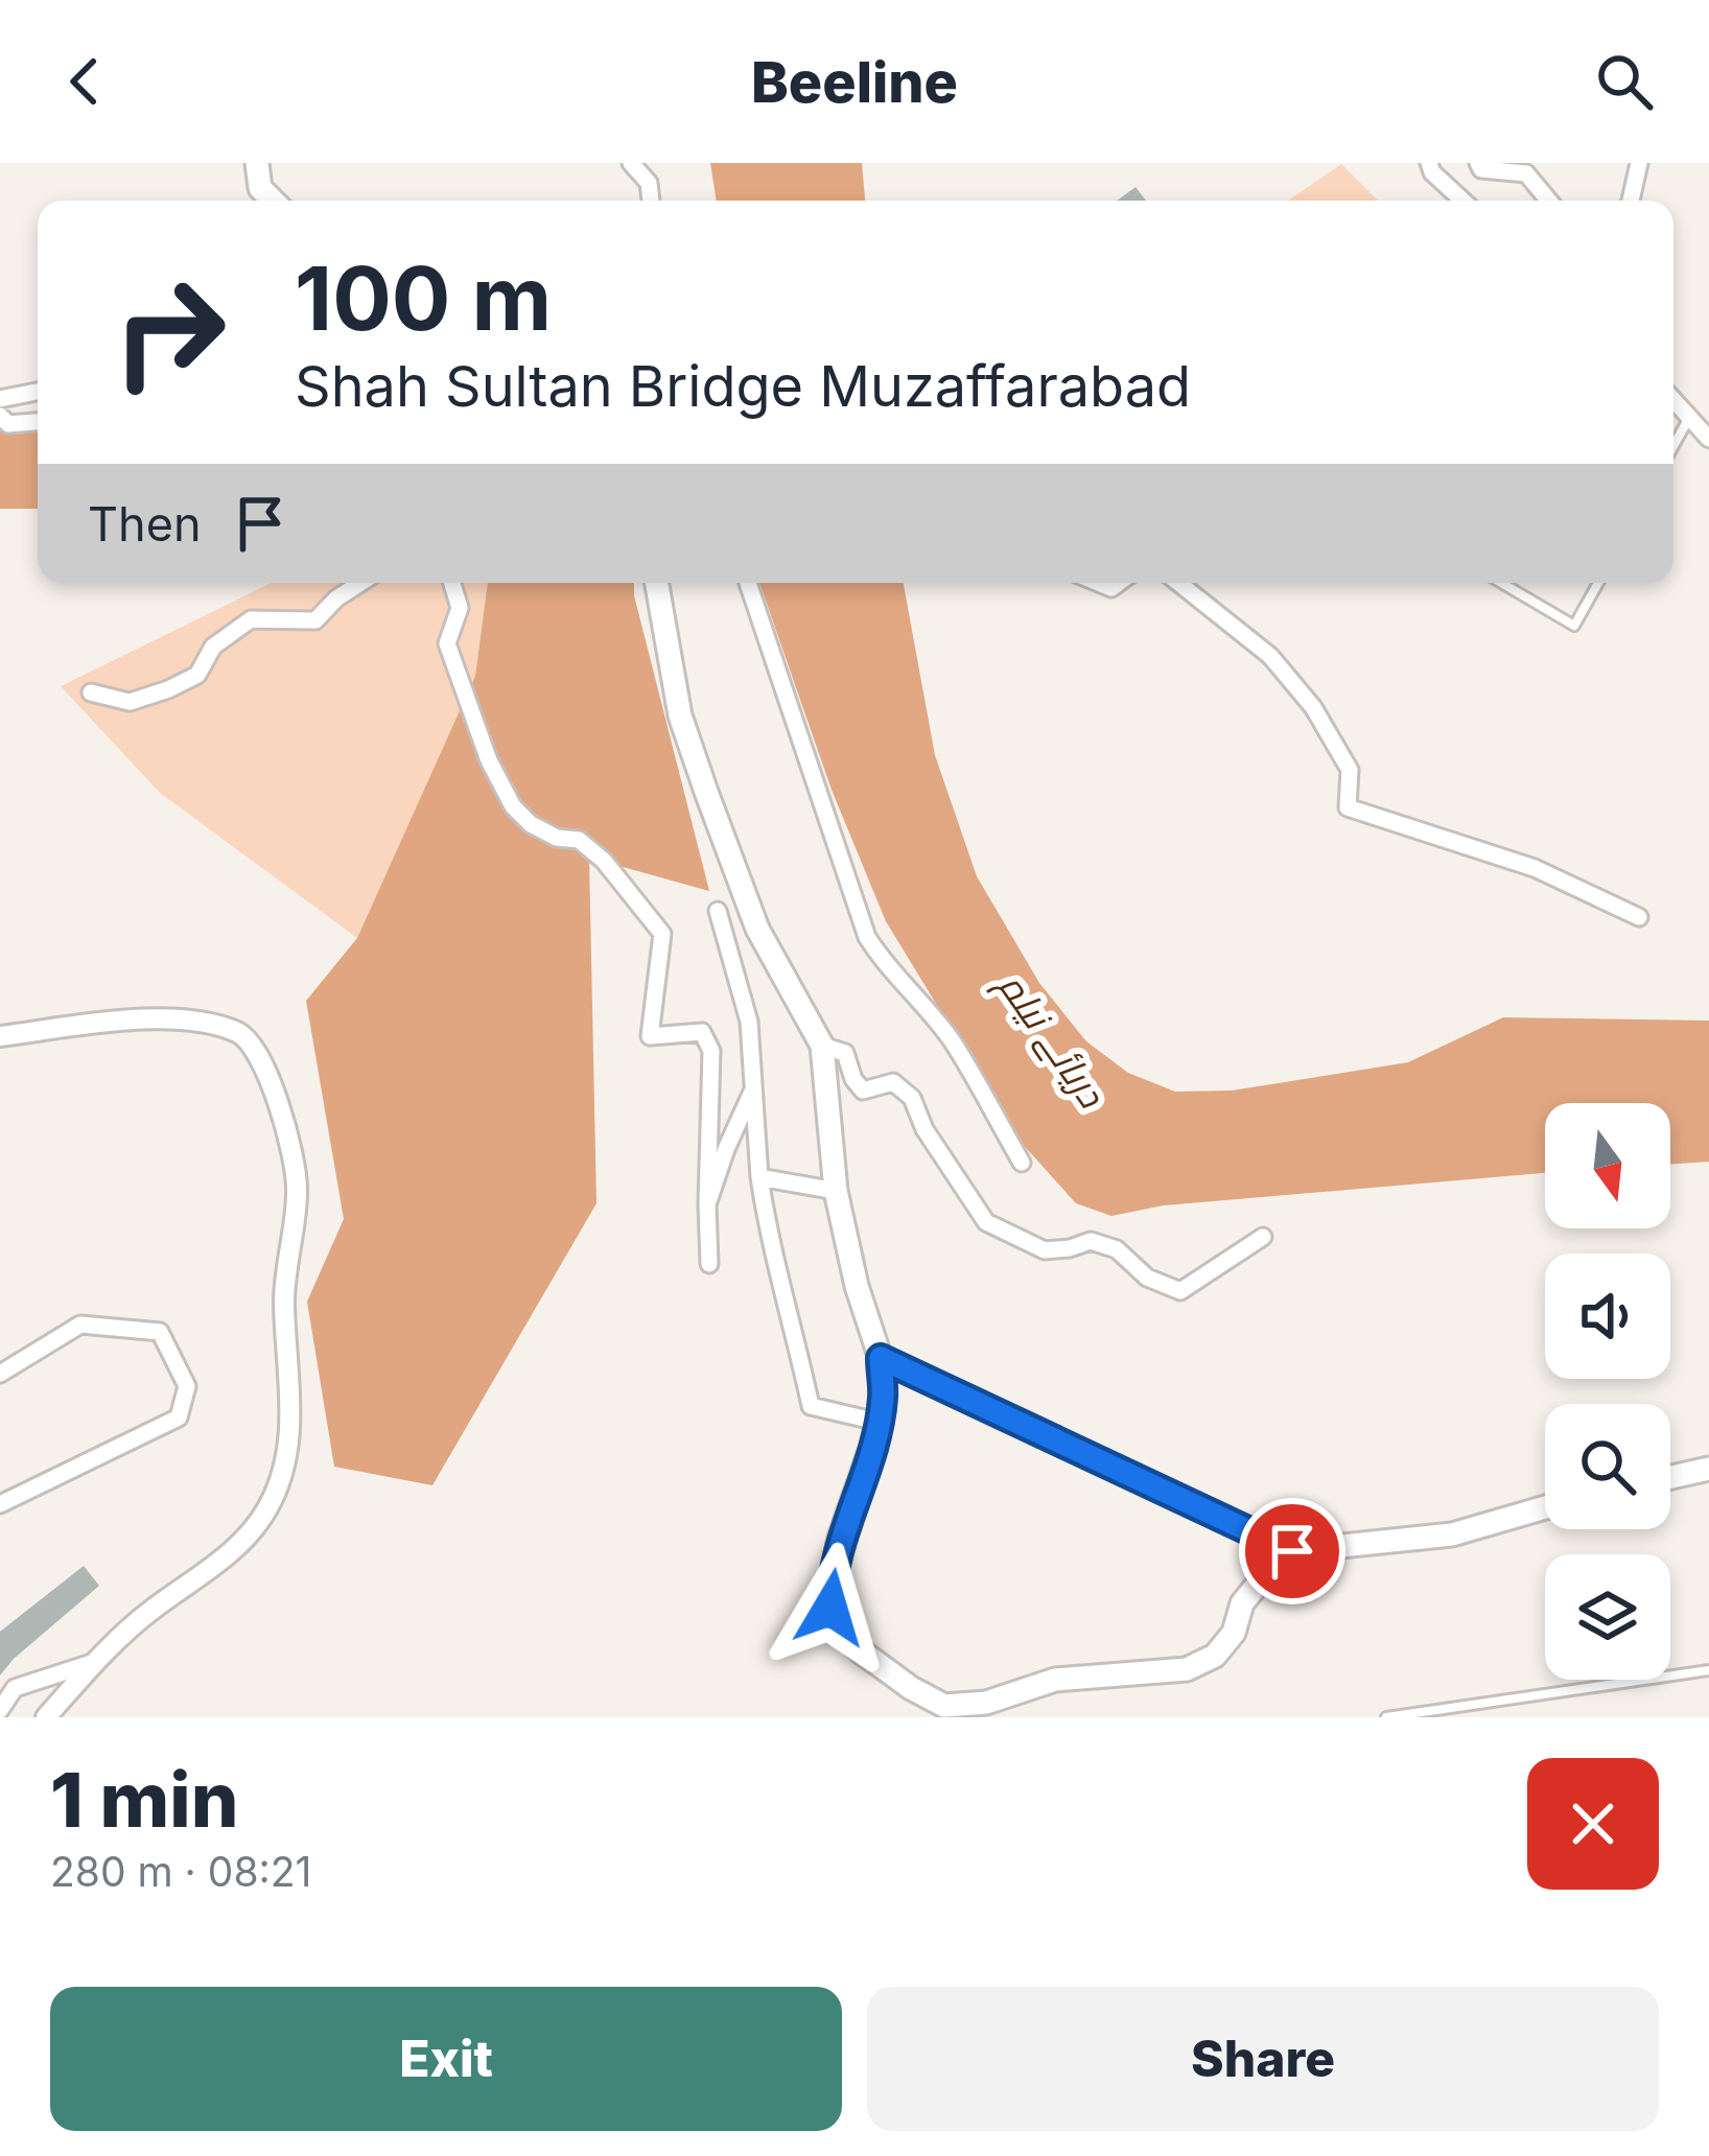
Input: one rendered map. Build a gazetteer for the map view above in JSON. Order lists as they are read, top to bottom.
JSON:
{
  "water": ["دریائے نیلم"],
  "north": "bottom",
  "page": {
    "header": "Beeline",
    "turn": ["100 m", "Shah Sultan Bridge Muzaffarabad"],
    "then": "Then",
    "heading": ["1 min", "280 m · 08:21"],
    "buttons": ["Exit", "Share"]
  }
}
